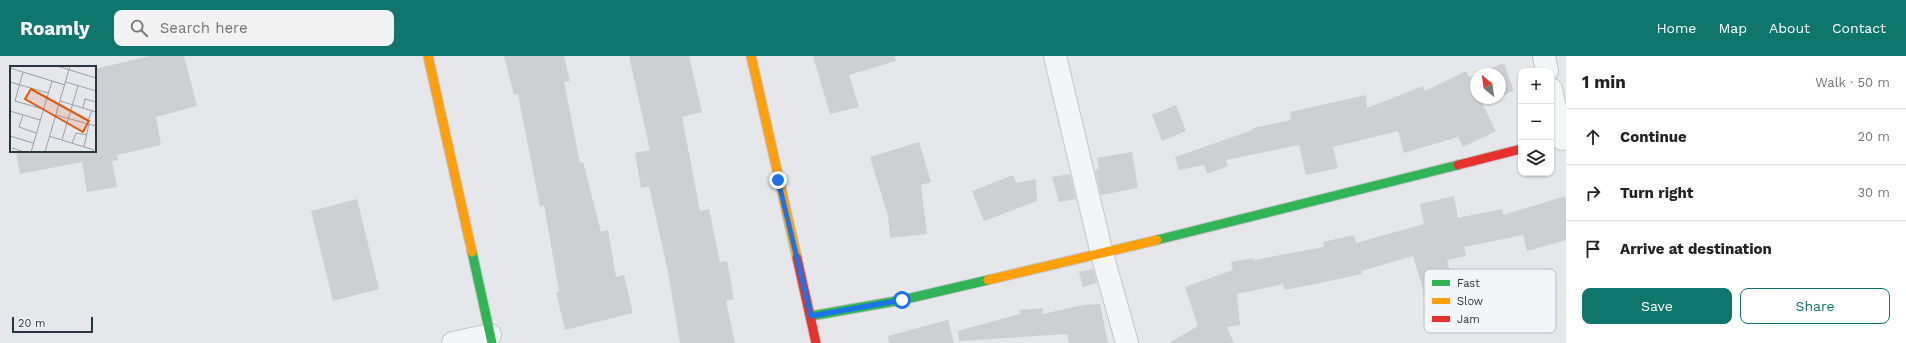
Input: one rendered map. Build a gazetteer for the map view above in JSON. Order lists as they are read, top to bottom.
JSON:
{
  "legend": ["Fast", "Slow", "Jam"],
  "scale_bar": "20 m",
  "north": "top left",
  "page": {
    "header": "Roamly",
    "search": "Search here",
    "nav": [
      "Home",
      "Map",
      "About",
      "Contact"
    ],
    "heading": ["1 min", "Walk · 50 m"],
    "map_buttons": ["+", "−"],
    "list": [
      ["Continue", "20 m"],
      ["Turn right", "30 m"],
      "Arrive at destination"
    ],
    "buttons": ["Save", "Share"],
    "scale": "20 m"
  }
}
